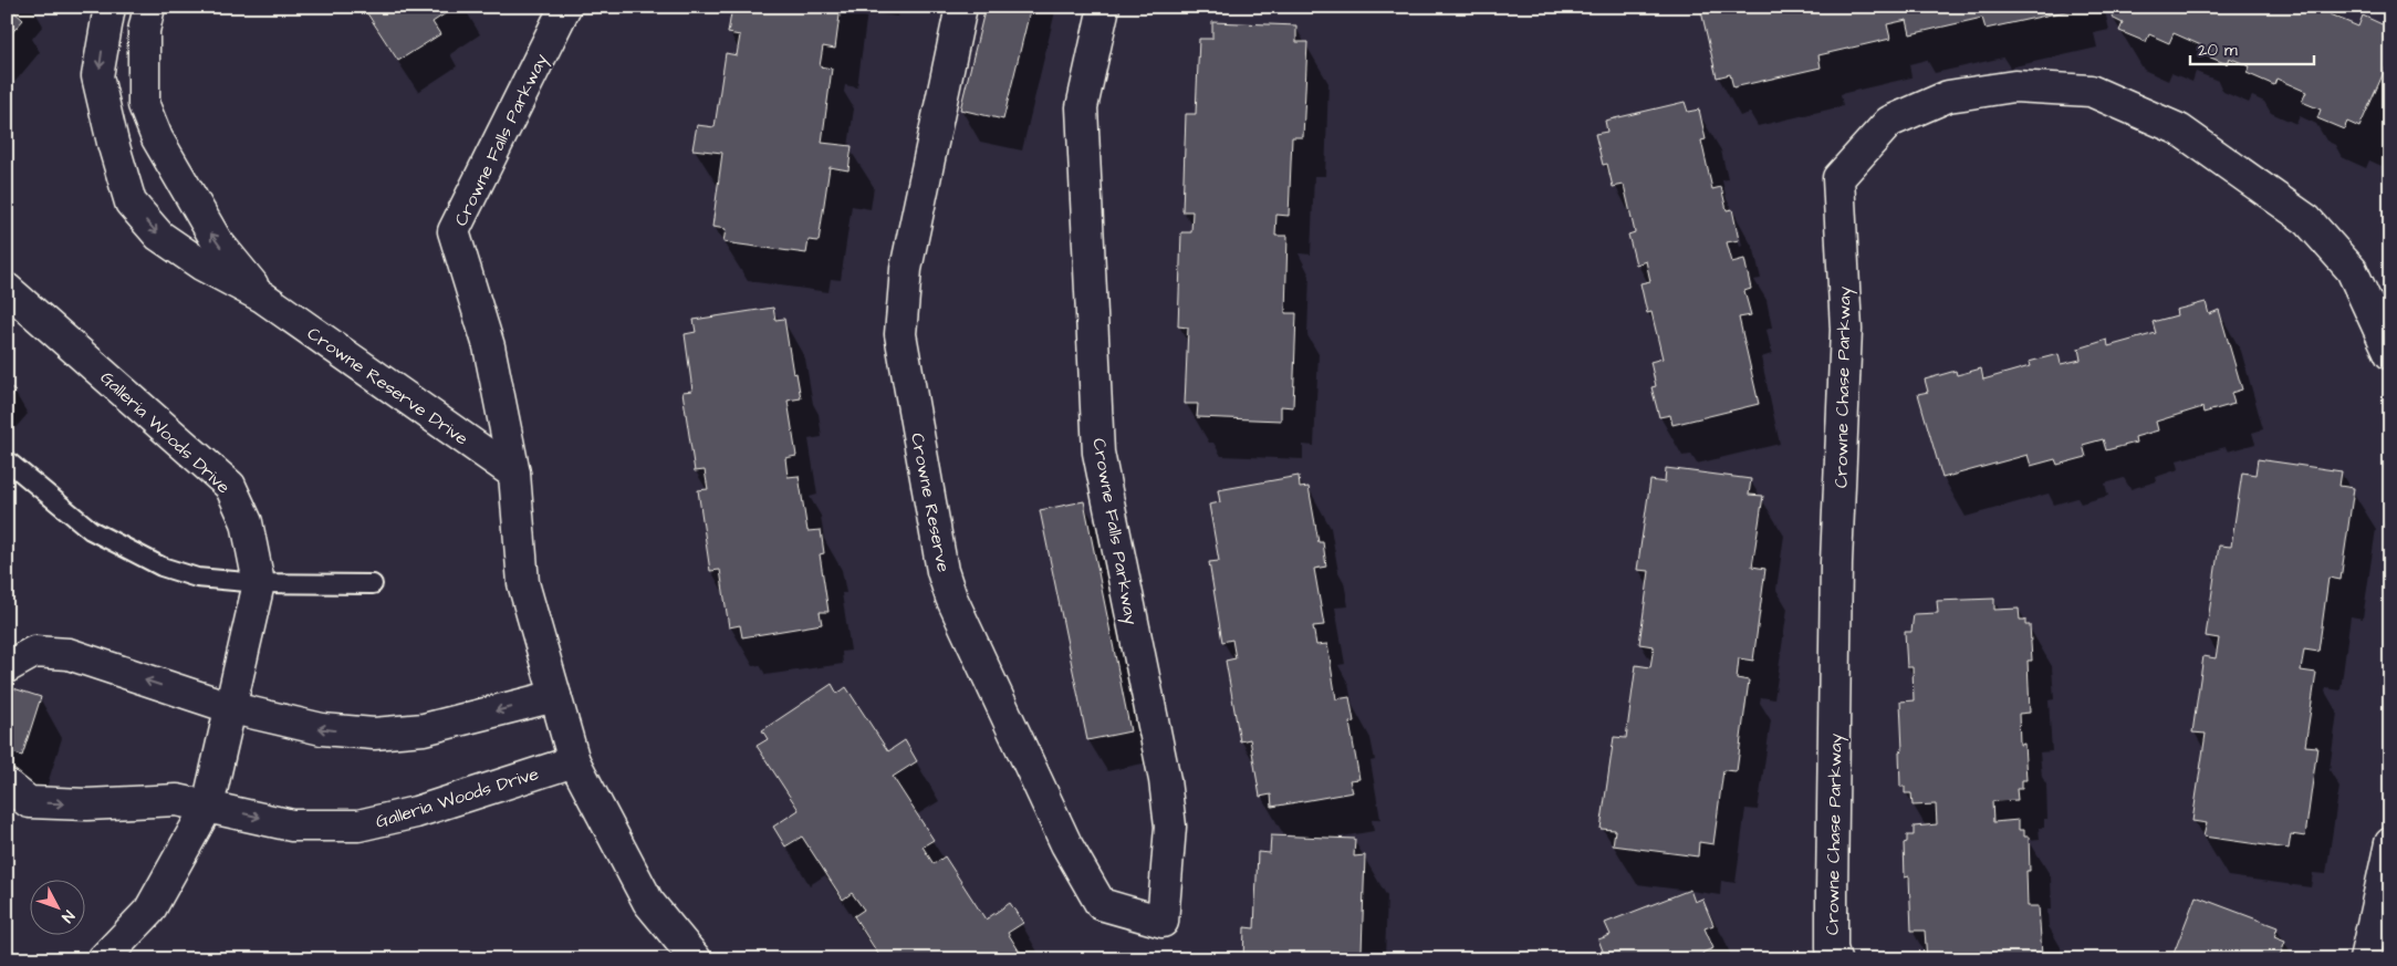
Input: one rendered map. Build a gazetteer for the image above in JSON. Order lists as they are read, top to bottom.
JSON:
{
  "streets": {
    "street": [
      "Crowne Falls Parkway",
      "Crowne Reserve Drive",
      "Crowne Chase Parkway",
      "Galleria Woods Drive",
      "Crowne Reserve"
    ]
  },
  "crossings": [
    ["Crowne Falls Parkway", "Crowne Reserve Drive"],
    ["Crowne Falls Parkway", "Crowne Reserve"]
  ],
  "scale_bar": "20 m",
  "north": "bottom right"
}
